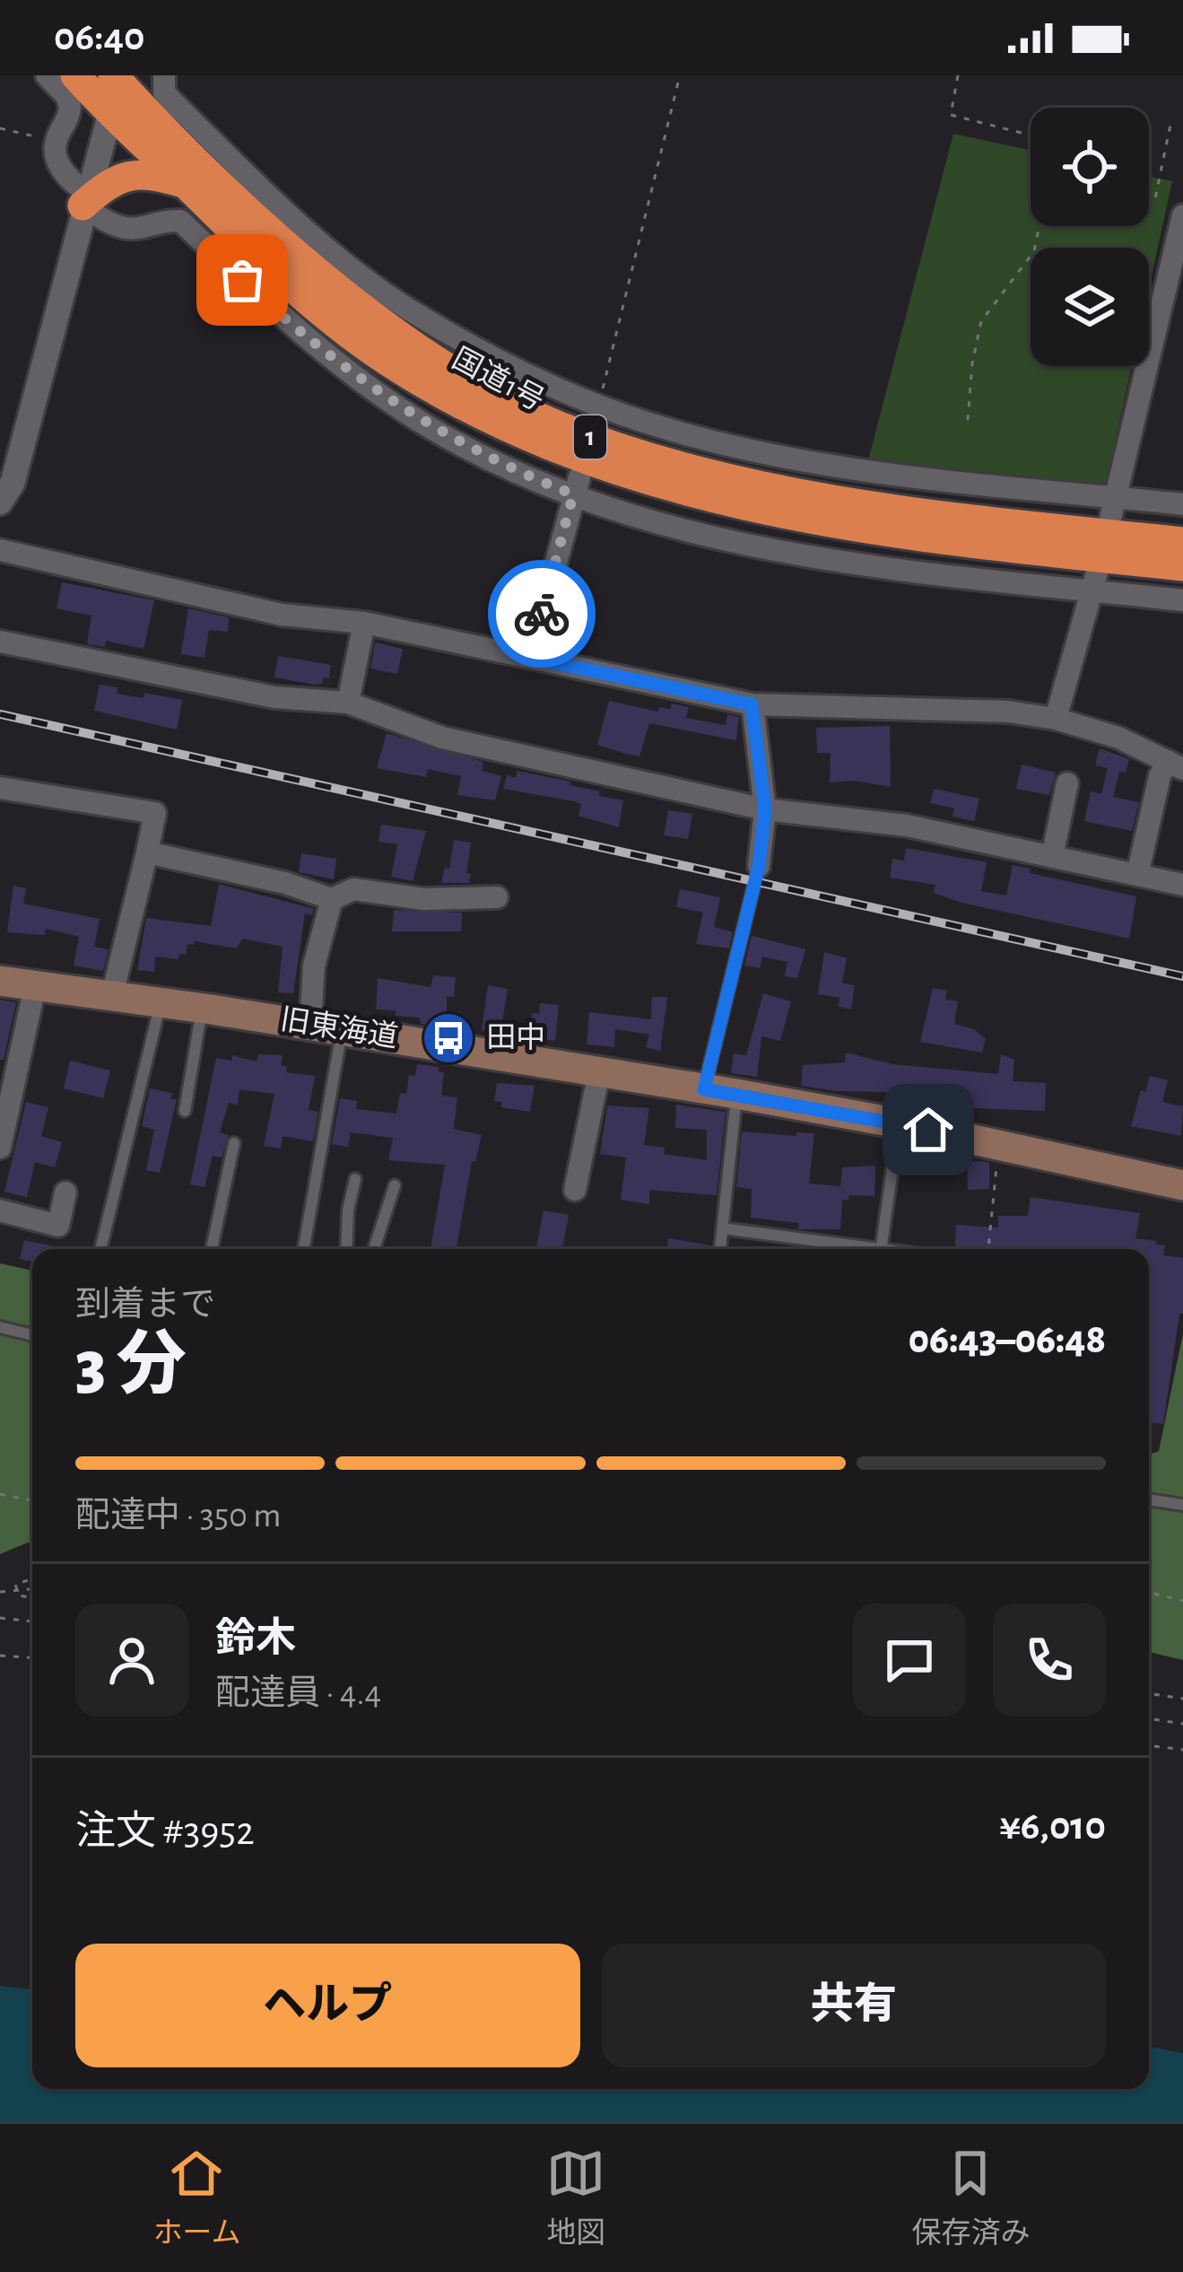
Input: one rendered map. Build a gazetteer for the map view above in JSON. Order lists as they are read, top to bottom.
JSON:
{
  "streets": {
    "highway": ["国道1号", "1"],
    "main road": ["旧東海道"]
  },
  "places": {
    "bus stop": ["田中"]
  },
  "page": {
    "status": "06:40",
    "heading": ["3 分", "到着まで", "06:43–06:48"],
    "panel": [
      "鈴木",
      "配達員 · 4.4",
      "注文 #3952",
      "¥6,010"
    ],
    "bar": "配達中 · 350 m",
    "buttons": ["ヘルプ", "共有"],
    "tabs": ["ホーム", "地図", "保存済み"]
  }
}
